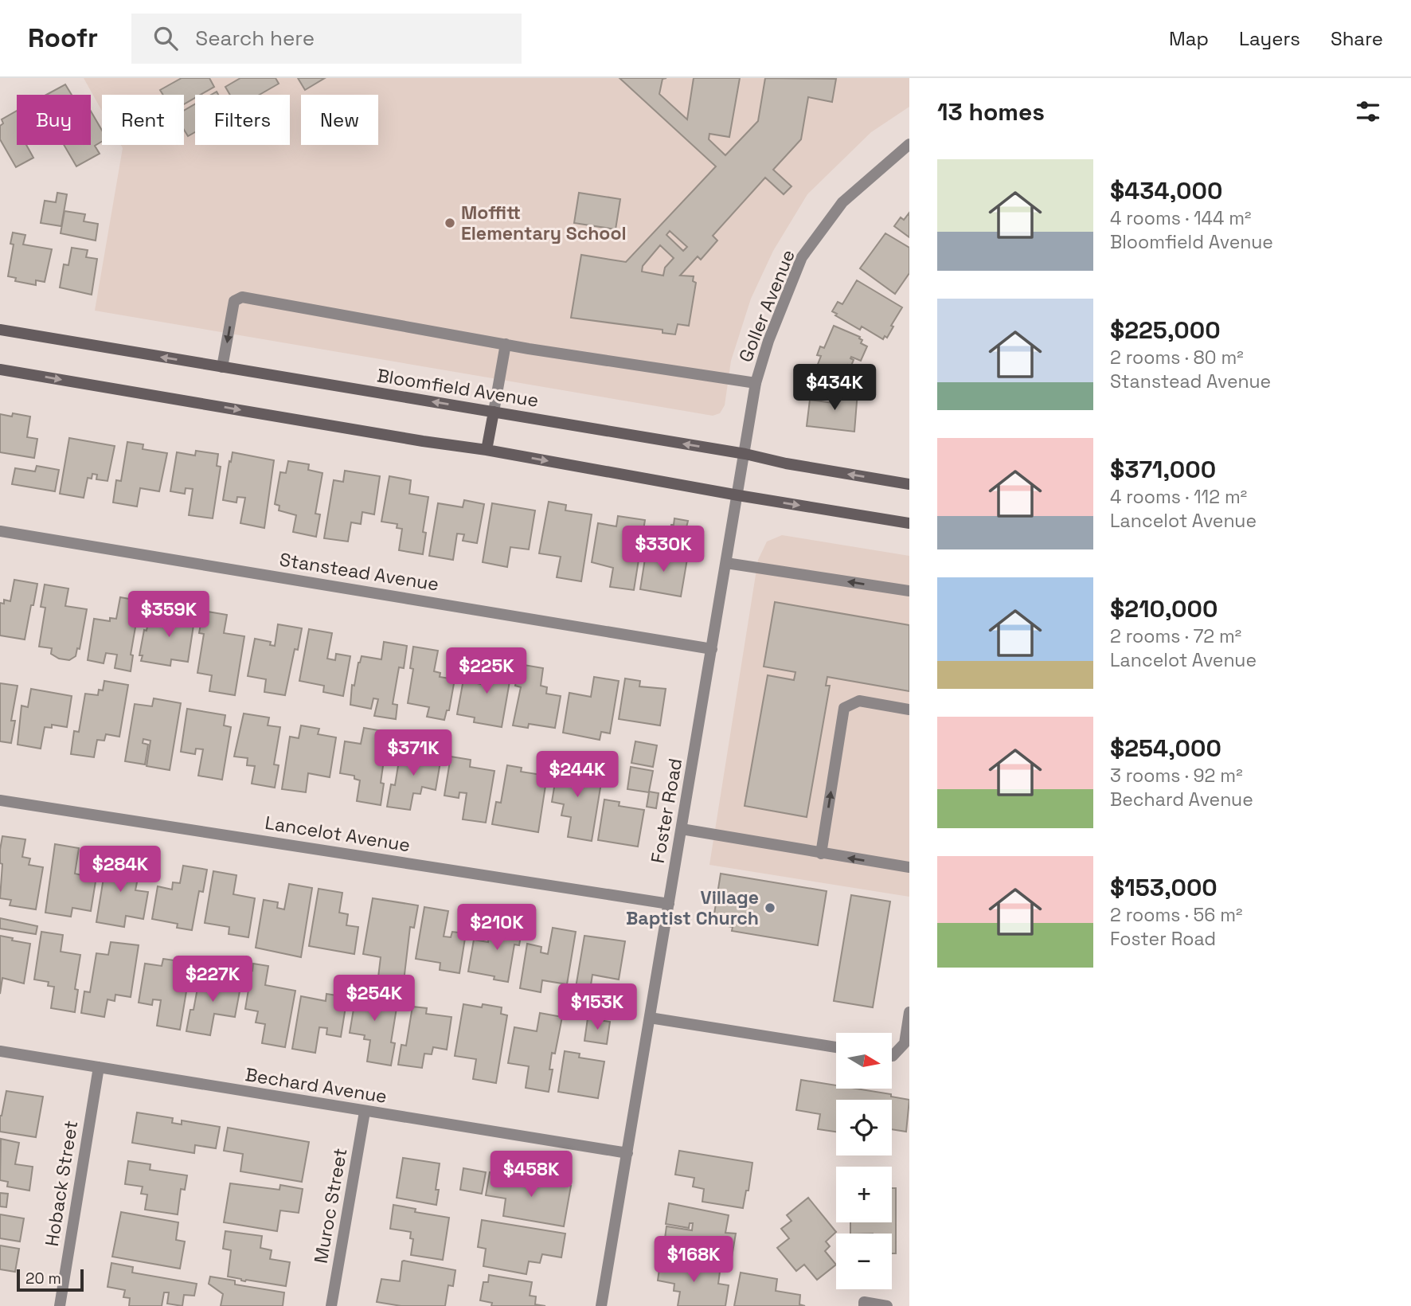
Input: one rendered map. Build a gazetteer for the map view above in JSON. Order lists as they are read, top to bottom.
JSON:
{
  "streets": {
    "main road": ["Bloomfield Avenue"],
    "street": [
      "Goller Avenue",
      "Stanstead Avenue",
      "Foster Road",
      "Lancelot Avenue",
      "Bechard Avenue",
      "Hoback Street",
      "Muroc Street"
    ]
  },
  "crossings": [
    ["Goller Avenue", "Bloomfield Avenue"],
    ["Goller Avenue", "Foster Road"],
    ["Bloomfield Avenue", "Foster Road"],
    ["Stanstead Avenue", "Foster Road"],
    ["Foster Road", "Lancelot Avenue"],
    ["Foster Road", "Bechard Avenue"],
    ["Bechard Avenue", "Hoback Street"],
    ["Bechard Avenue", "Muroc Street"]
  ],
  "places": ["Moffitt Elementary School", "Village Baptist Church"],
  "scale_bar": "20 m",
  "north": "right",
  "page": {
    "header": "Roofr",
    "search": "Search here",
    "nav": ["Map", "Layers", "Share"],
    "heading": "13 homes",
    "chip": [
      "Buy",
      "Rent",
      "Filters",
      "New"
    ],
    "list": [
      {
        "name": "$434,000",
        "note": "4 rooms · 144 m² · Bloomfield Avenue"
      },
      {
        "name": "$225,000",
        "note": "2 rooms · 80 m² · Stanstead Avenue"
      },
      {
        "name": "$371,000",
        "note": "4 rooms · 112 m² · Lancelot Avenue"
      },
      {
        "name": "$210,000",
        "note": "2 rooms · 72 m² · Lancelot Avenue"
      },
      {
        "name": "$254,000",
        "note": "3 rooms · 92 m² · Bechard Avenue"
      },
      {
        "name": "$153,000",
        "note": "2 rooms · 56 m² · Foster Road"
      }
    ],
    "price": [
      "$434K",
      "$330K",
      "$359K",
      "$225K",
      "$371K",
      "$244K",
      "$284K",
      "$210K",
      "$227K",
      "$254K",
      "$153K",
      "$458K",
      "$168K"
    ],
    "map_buttons": ["+", "−"],
    "scale": "20 m"
  }
}
